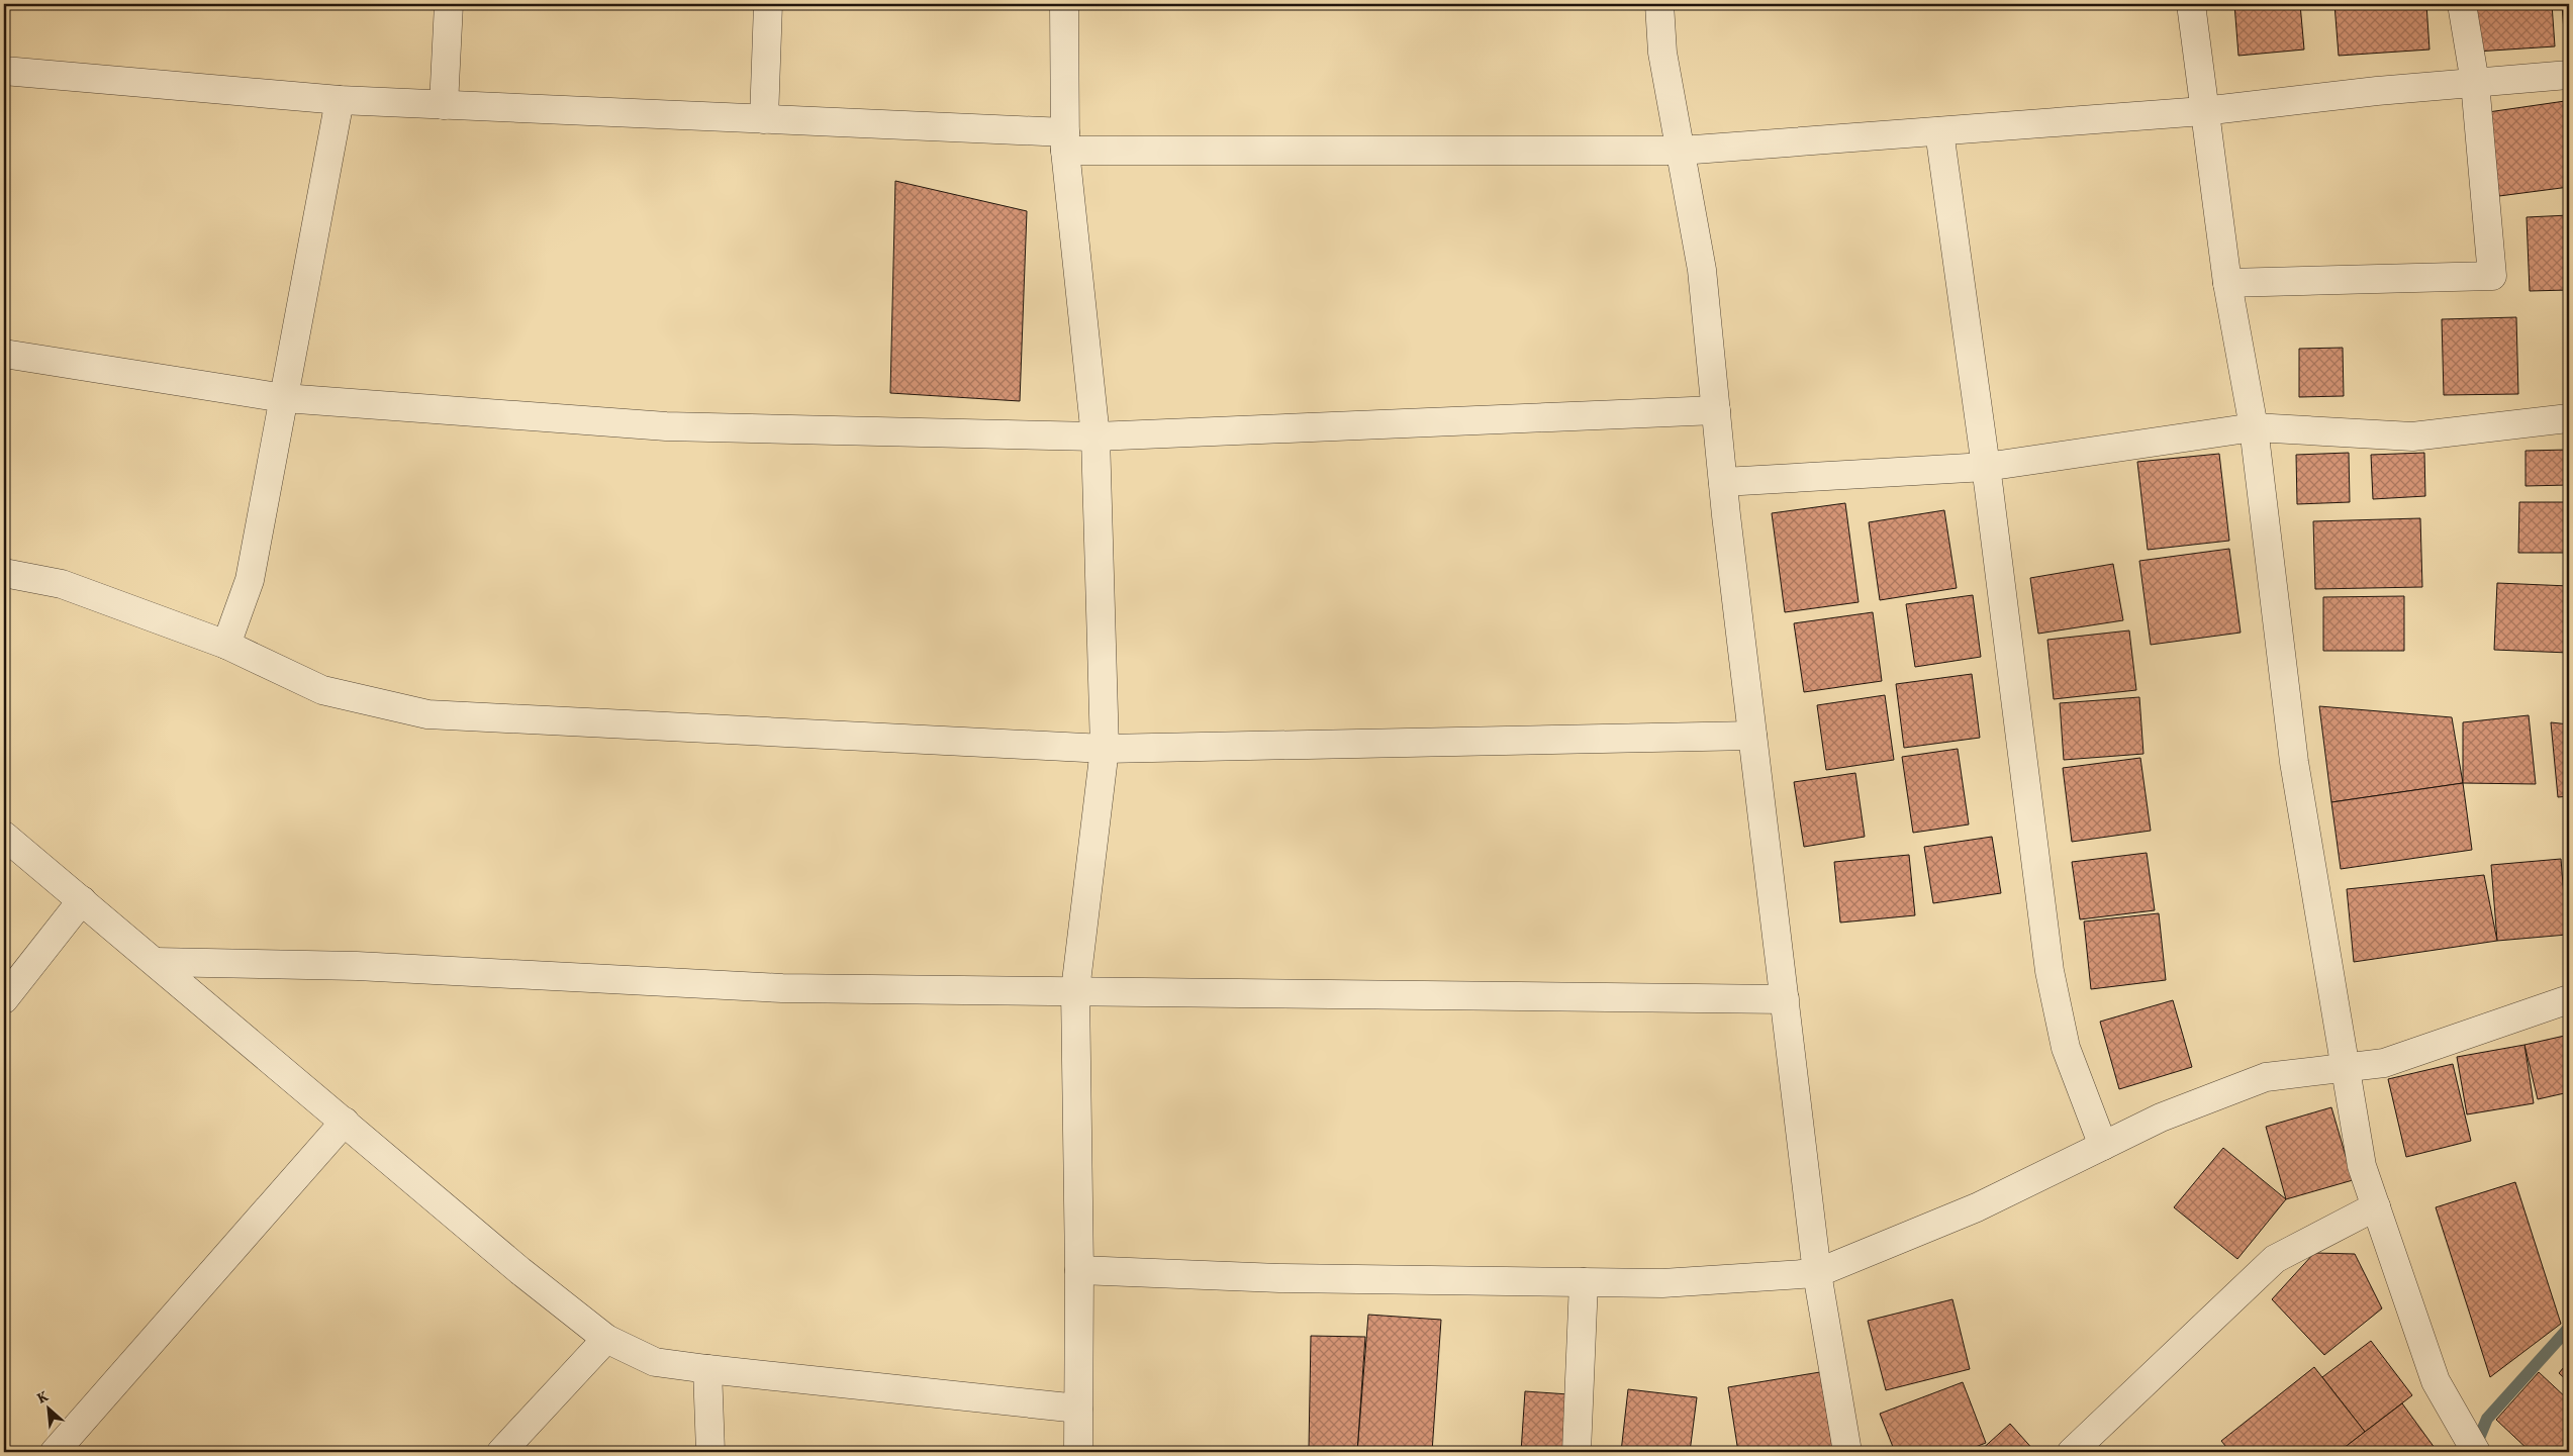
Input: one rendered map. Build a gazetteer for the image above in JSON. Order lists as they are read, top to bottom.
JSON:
{
  "north": "top left"
}
